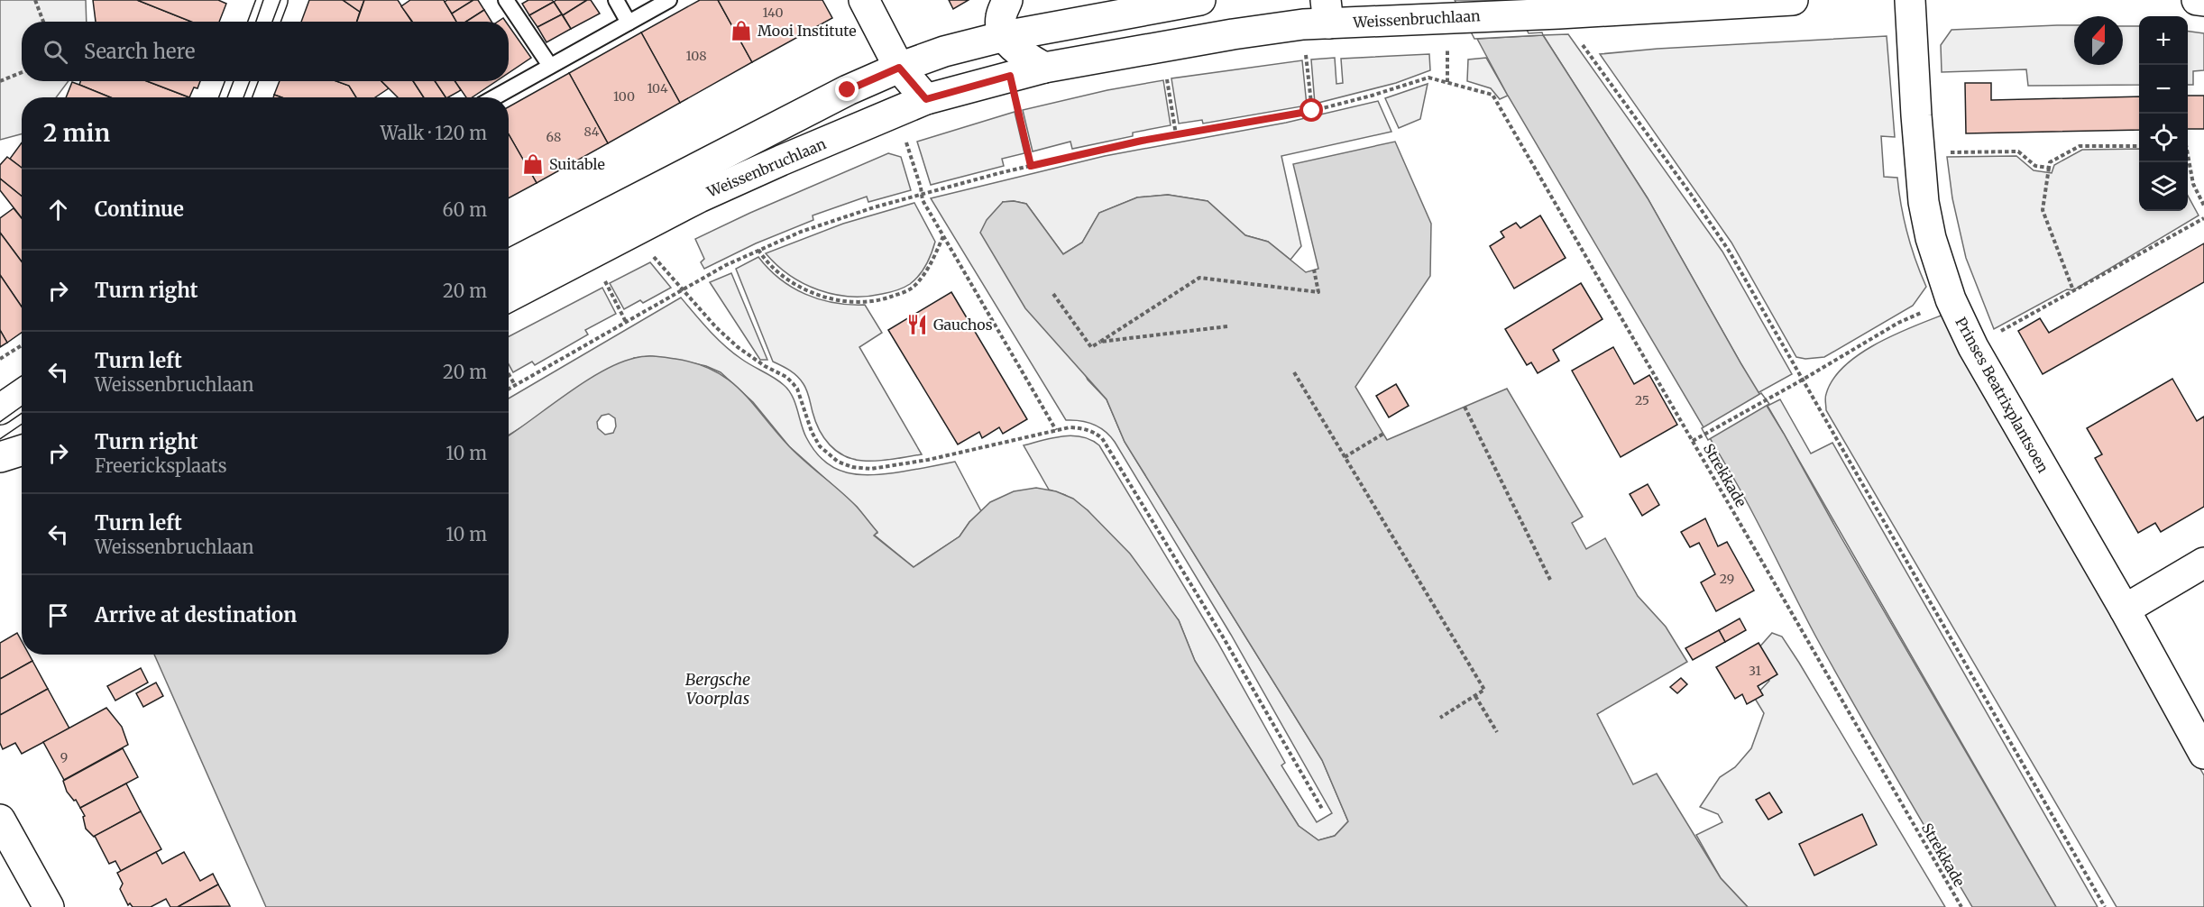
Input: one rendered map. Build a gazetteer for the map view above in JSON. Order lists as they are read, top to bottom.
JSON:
{
  "streets": {
    "street": ["Weissenbruchlaan", "Prinses Beatrixplantsoen"],
    "path": ["Strekkade"]
  },
  "water": ["Bergsche Voorplas"],
  "places": {
    "shop": ["Mooi Institute", "Suitable"],
    "restaurant": ["Gauchos"]
  },
  "house_numbers": [
    "140",
    "108",
    "104",
    "100",
    "84",
    "68",
    "25",
    "29",
    "31",
    "9"
  ],
  "north": "top",
  "page": {
    "map_buttons": ["+", "−"],
    "search": "Search here",
    "heading": ["2 min", "Walk · 120 m"],
    "list": [
      ["Continue", "60 m"],
      ["Turn right", "20 m"],
      ["Turn left", "Weissenbruchlaan", "20 m"],
      ["Turn right", "Freericksplaats", "10 m"],
      ["Turn left", "Weissenbruchlaan", "10 m"],
      "Arrive at destination"
    ]
  }
}
